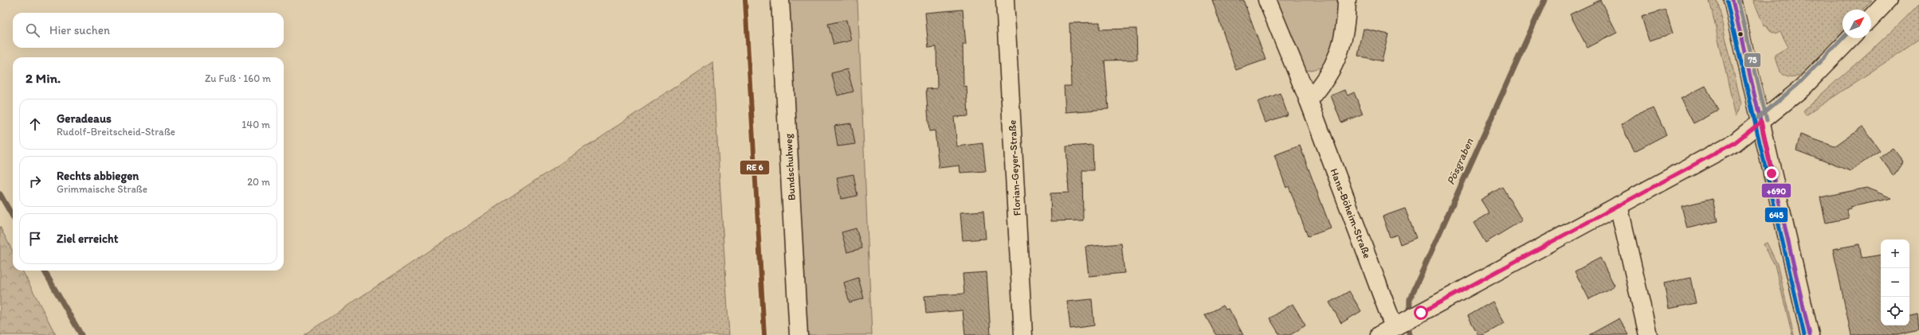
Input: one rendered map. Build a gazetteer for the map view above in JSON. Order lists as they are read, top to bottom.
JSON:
{
  "streets": {
    "street": ["Bundschuhweg", "Florian-Geyer-Straße", "Hans-Böheim-Straße"]
  },
  "water": ["Pösgraben"],
  "lines": ["transit line +690", "transit line 75", "transit line 645"],
  "north": "top right",
  "page": {
    "search": "Hier suchen",
    "heading": ["2 Min.", "Zu Fuß · 160 m"],
    "list": [
      ["Geradeaus", "Rudolf-Breitscheid-Straße", "140 m"],
      ["Rechts abbiegen", "Grimmaische Straße", "20 m"],
      "Ziel erreicht"
    ],
    "map_buttons": ["+", "−"]
  }
}
